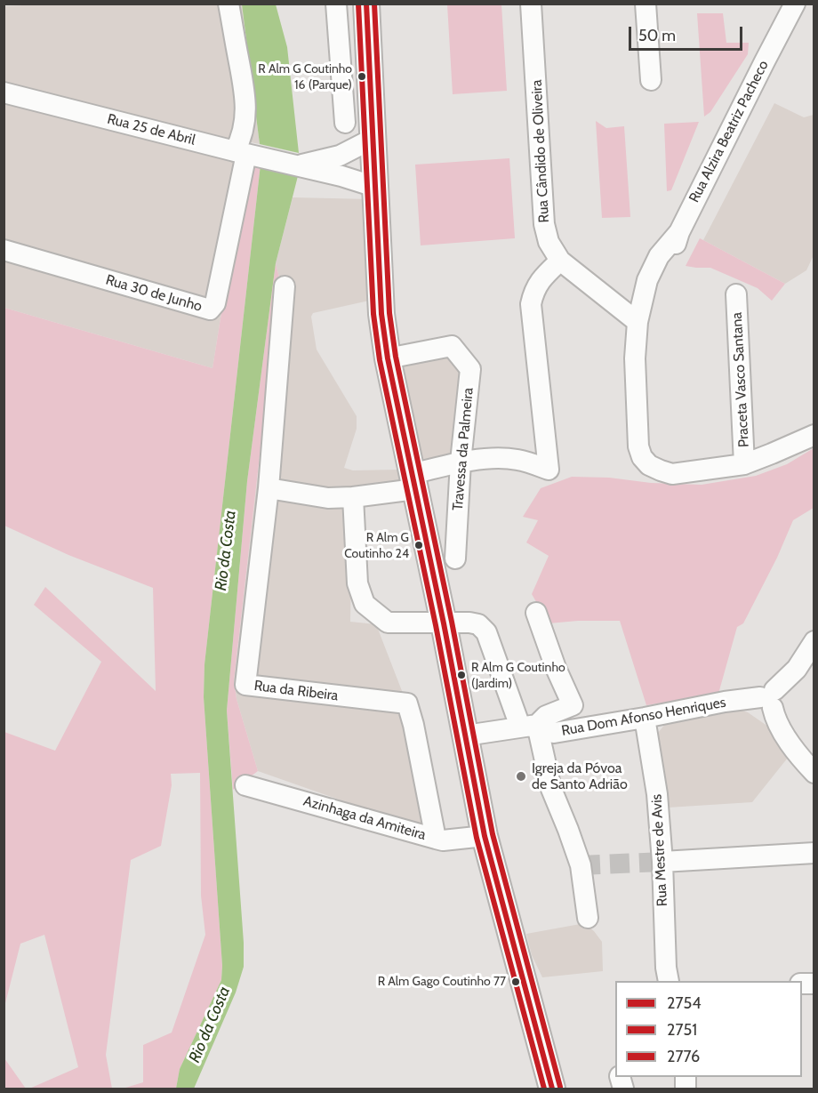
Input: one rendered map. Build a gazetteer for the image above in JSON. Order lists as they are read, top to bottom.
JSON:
{
  "streets": {
    "street": [
      "Rua 25 de Abril",
      "Rua Alzira Beatriz Pacheco",
      "Rua Cândido de Oliveira",
      "Rua 30 de Junho",
      "Praceta Vasco Santana",
      "Travessa da Palmeira",
      "Rua da Ribeira",
      "Rua Dom Afonso Henriques",
      "Azinhaga da Amiteira",
      "Rua Mestre de Avis"
    ]
  },
  "crossings": [
    ["Rua 25 de Abril", "Rua 30 de Junho"],
    ["Rua Alzira Beatriz Pacheco", "Rua Cândido de Oliveira"],
    ["Rua Alzira Beatriz Pacheco", "Praceta Vasco Santana"],
    ["Rua da Ribeira", "Azinhaga da Amiteira"],
    ["Rua Dom Afonso Henriques", "Rua Mestre de Avis"]
  ],
  "water": ["Rio da Costa"],
  "places": [
    "R Alm G Coutinho 16 (Parque)",
    "R Alm G Coutinho 24",
    "R Alm G Coutinho (Jardim)",
    "Igreja da Póvoa de Santo Adrião",
    "R Alm Gago Coutinho 77"
  ],
  "lines": ["transit line 2754", "transit line 2751", "transit line 2776"],
  "legend": ["2754", "2751", "2776"],
  "scale_bar": "50 m"
}
